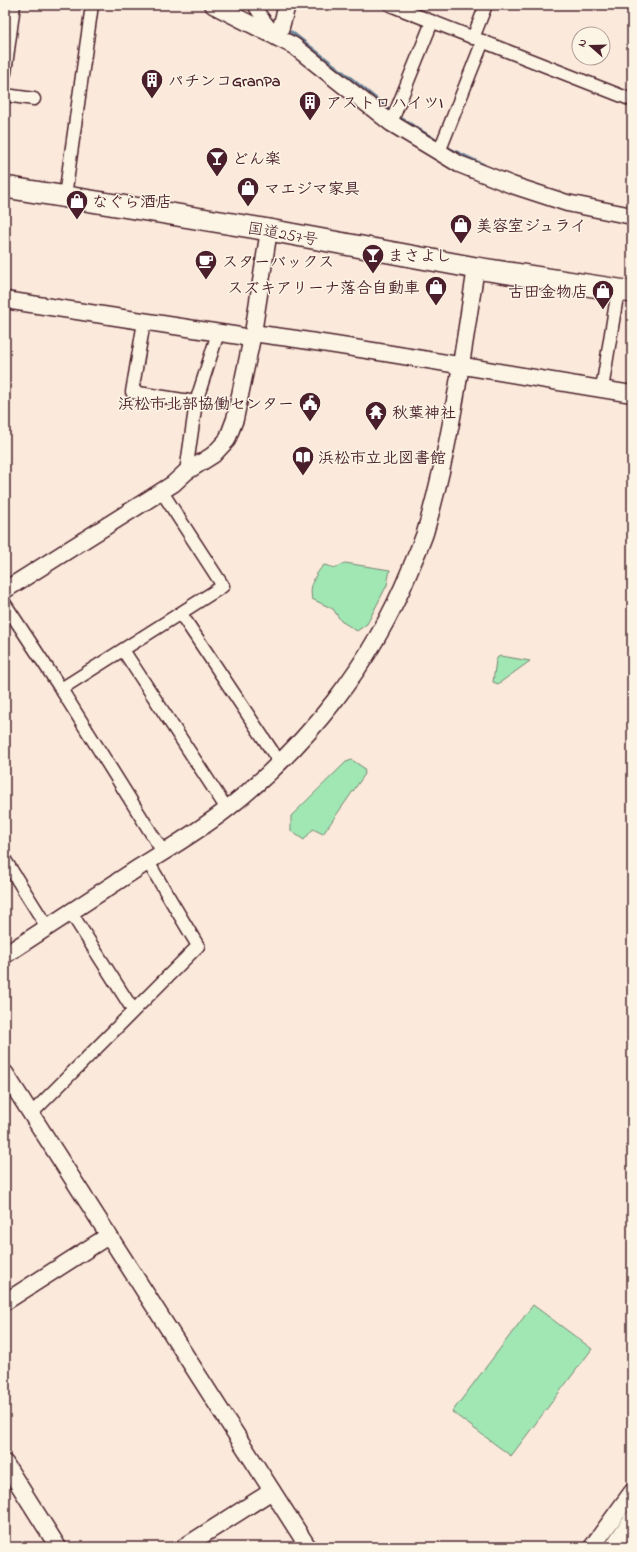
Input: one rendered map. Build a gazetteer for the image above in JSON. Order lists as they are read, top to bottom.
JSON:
{
  "streets": {
    "highway": ["国道257号"]
  },
  "places": {
    "building": ["パチンコGranPa", "アストロハイツI"],
    "bar": ["どん楽", "まさよし"],
    "shop": [
      "マエジマ家具",
      "なぐら酒店",
      "美容室ジュライ",
      "スズキアリーナ落合自動車",
      "古田金物店"
    ],
    "cafe": ["スターバックス"],
    "public building": ["浜松市北部協働センター"],
    "temple": ["秋葉神社"],
    "library": ["浜松市立北図書館"]
  },
  "north": "left"
}
